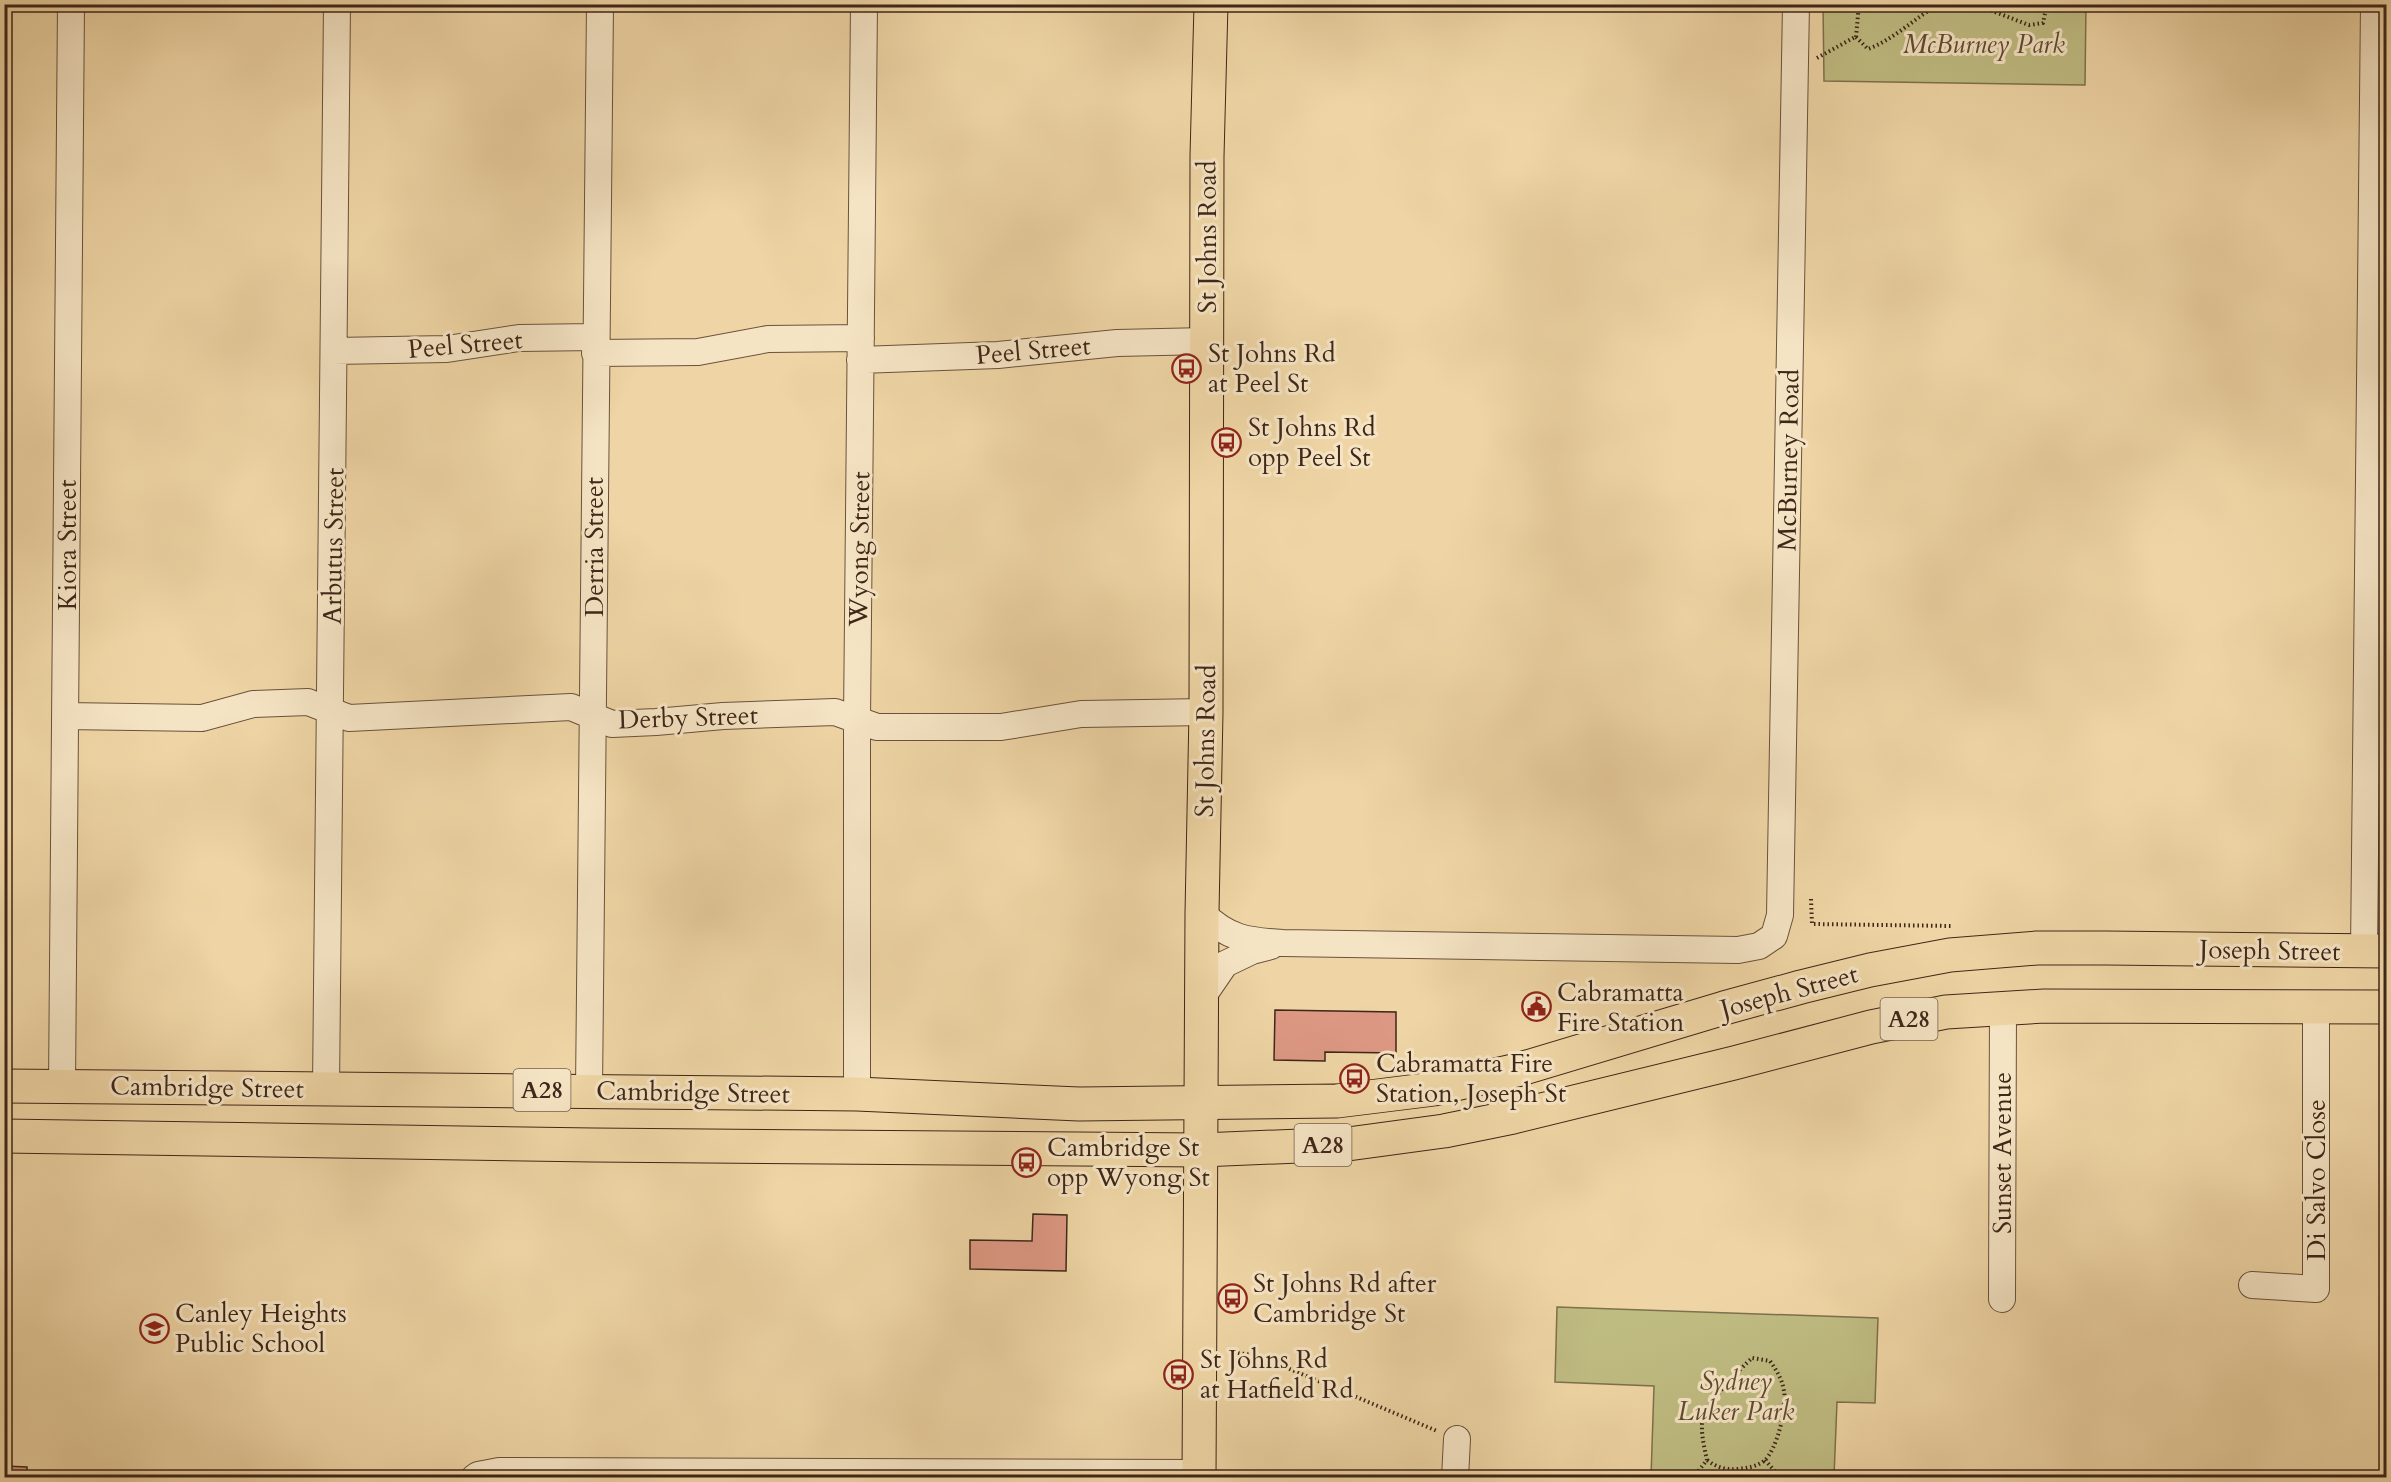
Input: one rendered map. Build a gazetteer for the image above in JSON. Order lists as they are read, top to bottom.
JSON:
{
  "streets": {
    "main road": [
      "St Johns Road",
      "Joseph Street",
      "A28",
      "Cambridge Street"
    ],
    "street": [
      "Peel Street",
      "McBurney Road",
      "Kiora Street",
      "Arbutus Street",
      "Derria Street",
      "Wyong Street",
      "Derby Street",
      "Sunset Avenue",
      "Di Salvo Close"
    ]
  },
  "crossings": [
    ["St Johns Road", "Peel Street"],
    ["St Johns Road", "Derby Street"],
    ["St Johns Road", "Joseph Street"],
    ["St Johns Road", "A28"],
    ["St Johns Road", "Cambridge Street"],
    ["Peel Street", "Arbutus Street"],
    ["Peel Street", "Derria Street"],
    ["Peel Street", "Wyong Street"],
    ["McBurney Road", "Joseph Street"],
    ["Kiora Street", "Derby Street"],
    ["Kiora Street", "Cambridge Street"],
    ["Arbutus Street", "Derby Street"],
    ["Arbutus Street", "Cambridge Street"],
    ["Derria Street", "Derby Street"],
    ["Derria Street", "Cambridge Street"],
    ["Wyong Street", "Derby Street"],
    ["Wyong Street", "Cambridge Street"],
    ["Joseph Street", "Cambridge Street"],
    ["A28", "Cambridge Street"],
    ["A28", "Sunset Avenue"],
    ["A28", "Di Salvo Close"]
  ],
  "parks": ["McBurney Park", "Sydney Luker Park"],
  "places": {
    "bus stop": [
      "St Johns Rd at Peel St",
      "St Johns Rd opp Peel St",
      "Cabramatta Fire Station, Joseph St",
      "Cambridge St opp Wyong St",
      "St Johns Rd after Cambridge St",
      "St Johns Rd at Hatfield Rd"
    ],
    "public building": ["Cabramatta Fire Station"],
    "school or university": ["Canley Heights Public School"]
  }
}
